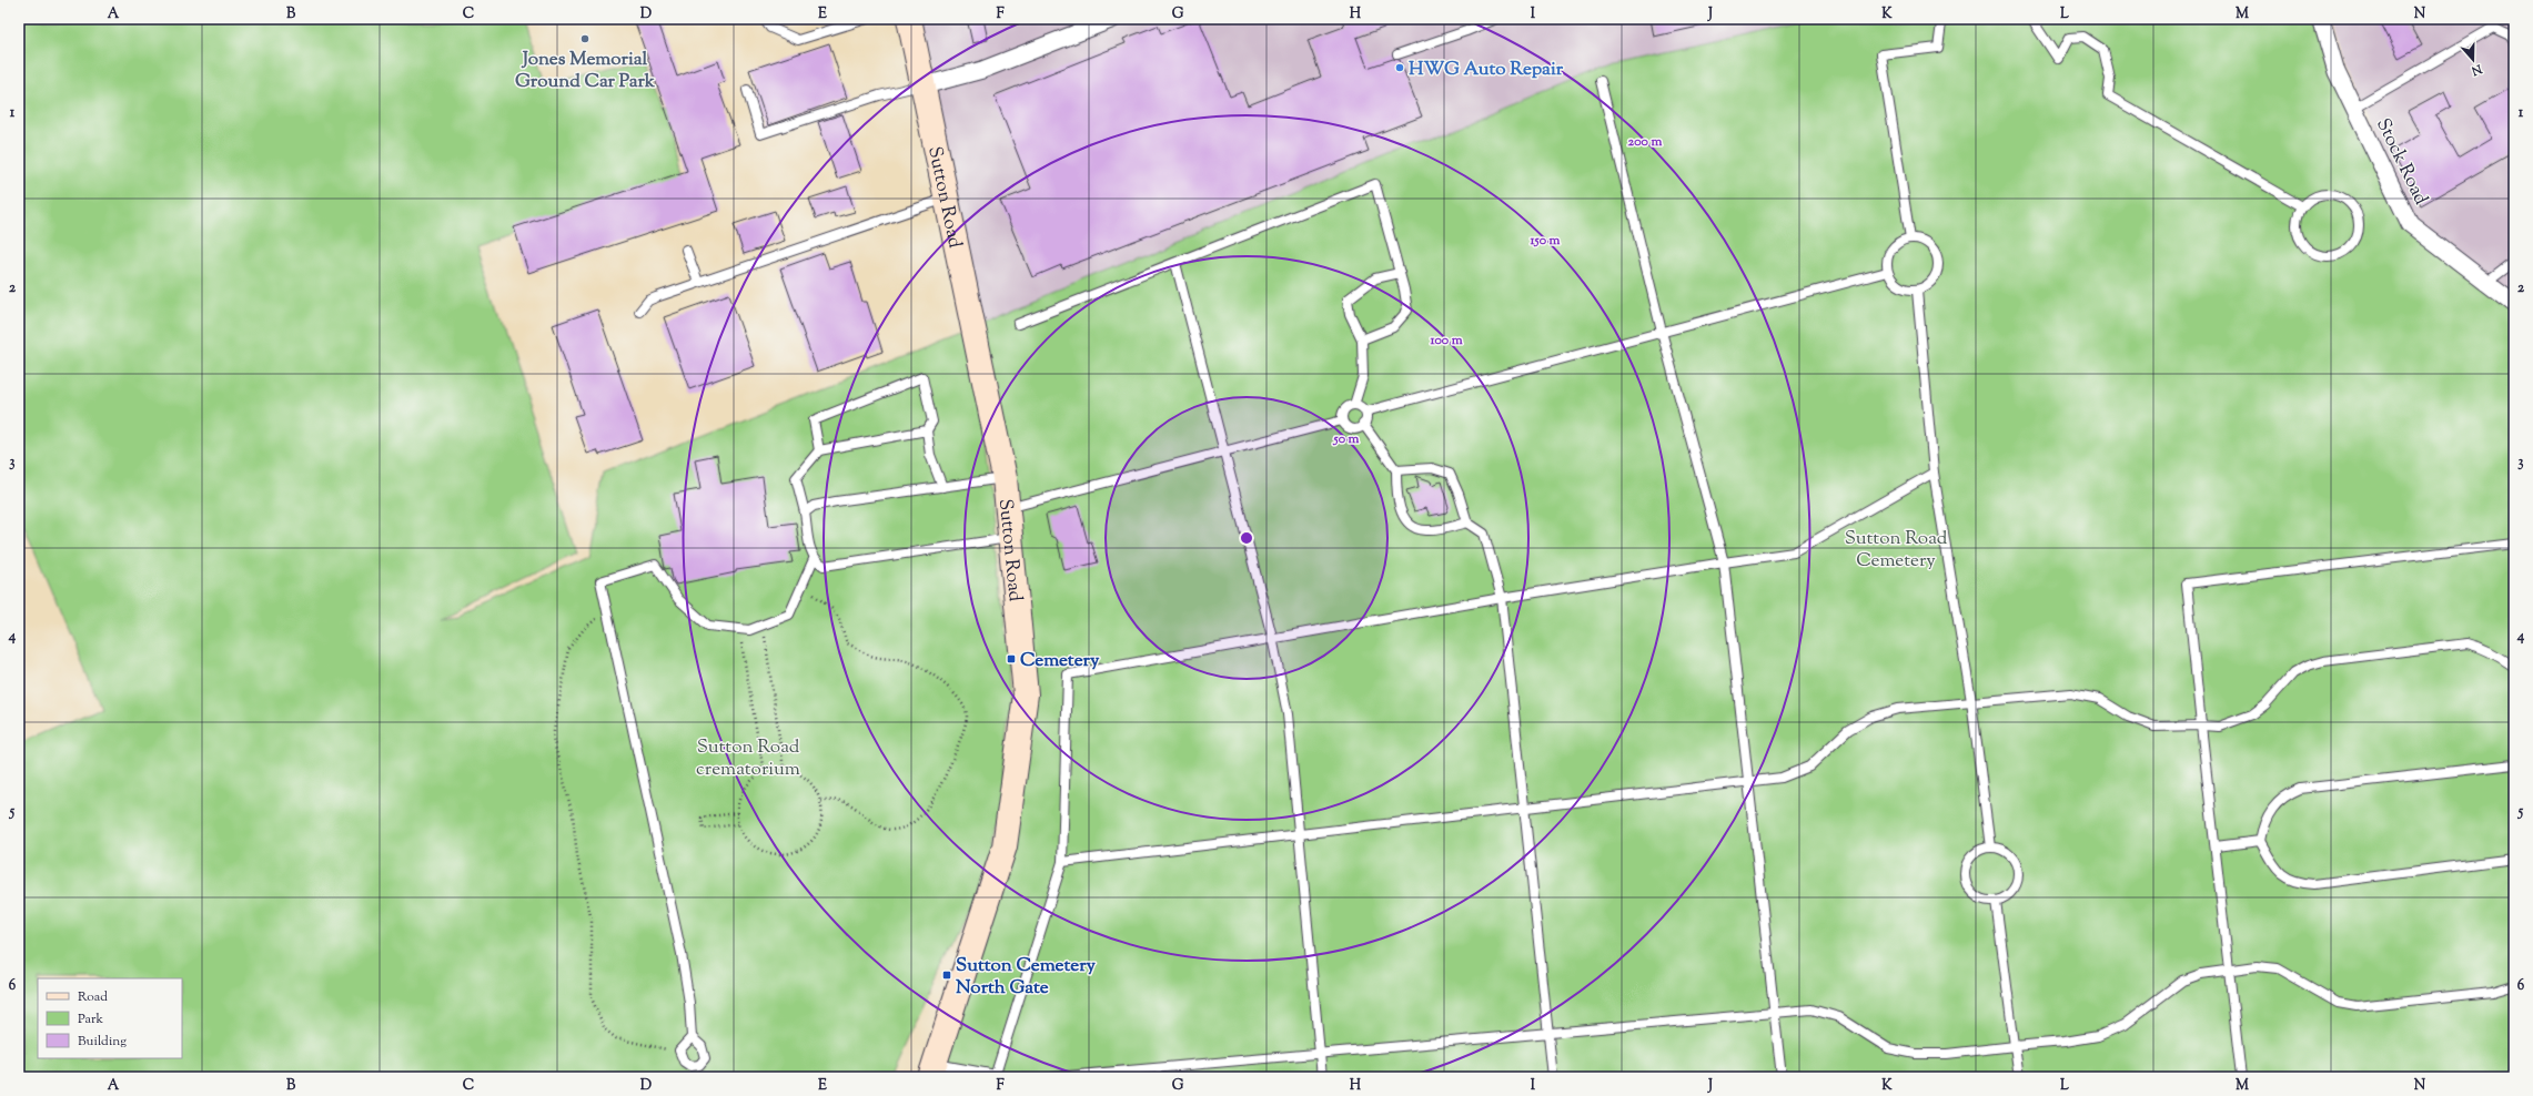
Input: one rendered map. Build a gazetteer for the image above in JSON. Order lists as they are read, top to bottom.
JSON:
{
  "streets": {
    "street": ["Stock Road", "Sutton Road"]
  },
  "parks": ["Sutton Road Cemetery", "Sutton Road crematorium"],
  "places": {
    "other": ["Jones Memorial Ground Car Park", "HWG Auto Repair"],
    "transit": ["Cemetery", "Sutton Cemetery North Gate"]
  },
  "legend": ["Road", "Park", "Building"],
  "north": "bottom",
  "grid": {
    "columns": [
      "A",
      "B",
      "C",
      "D",
      "E",
      "F",
      "G",
      "H",
      "I",
      "J",
      "K",
      "L",
      "M",
      "N"
    ],
    "rows": [
      "1",
      "2",
      "3",
      "4",
      "5",
      "6"
    ]
  },
  "rings": [
    "200 m",
    "150 m",
    "100 m",
    "50 m"
  ]
}
